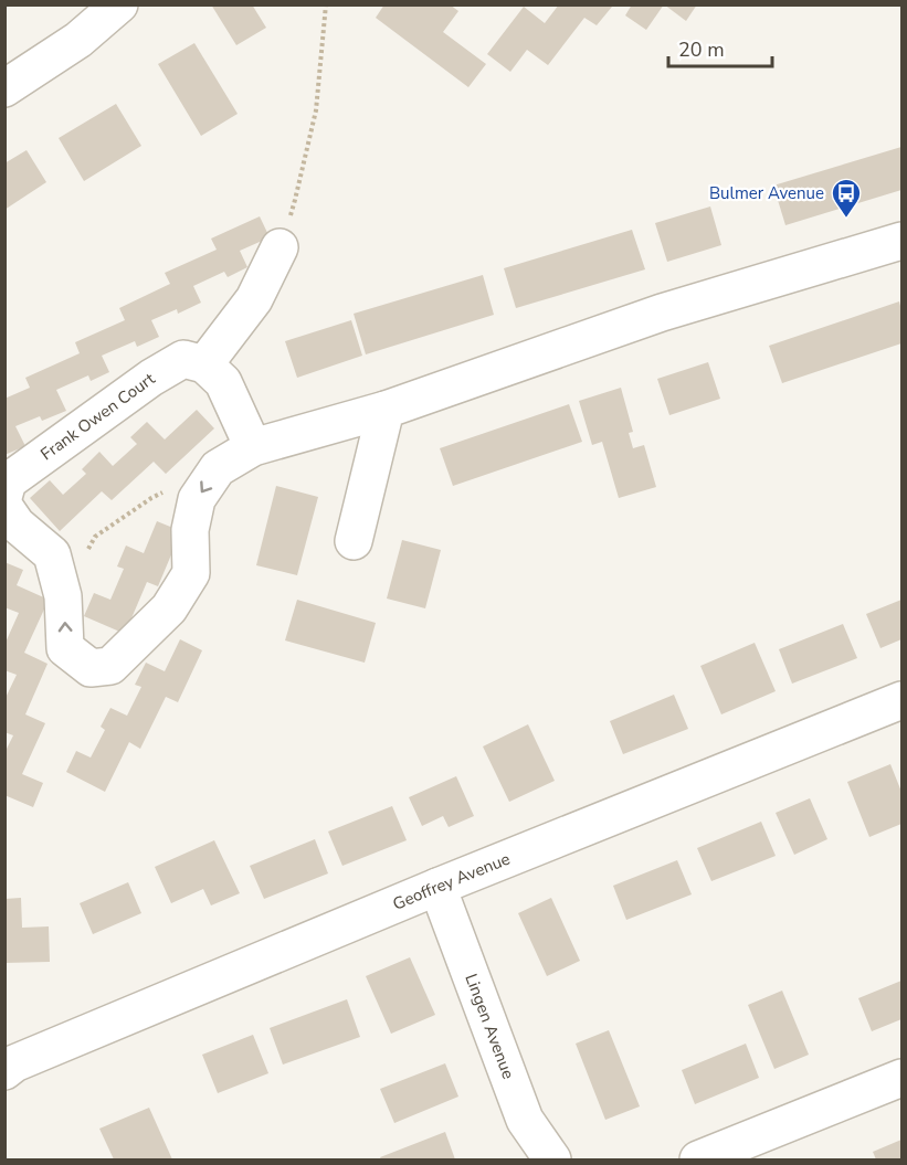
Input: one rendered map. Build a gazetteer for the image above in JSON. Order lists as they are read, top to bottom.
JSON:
{
  "streets": {
    "street": ["Frank Owen Court", "Geoffrey Avenue", "Lingen Avenue"]
  },
  "crossings": [
    ["Geoffrey Avenue", "Lingen Avenue"]
  ],
  "places": {
    "bus stop": ["Bulmer Avenue"]
  },
  "scale_bar": "20 m"
}
